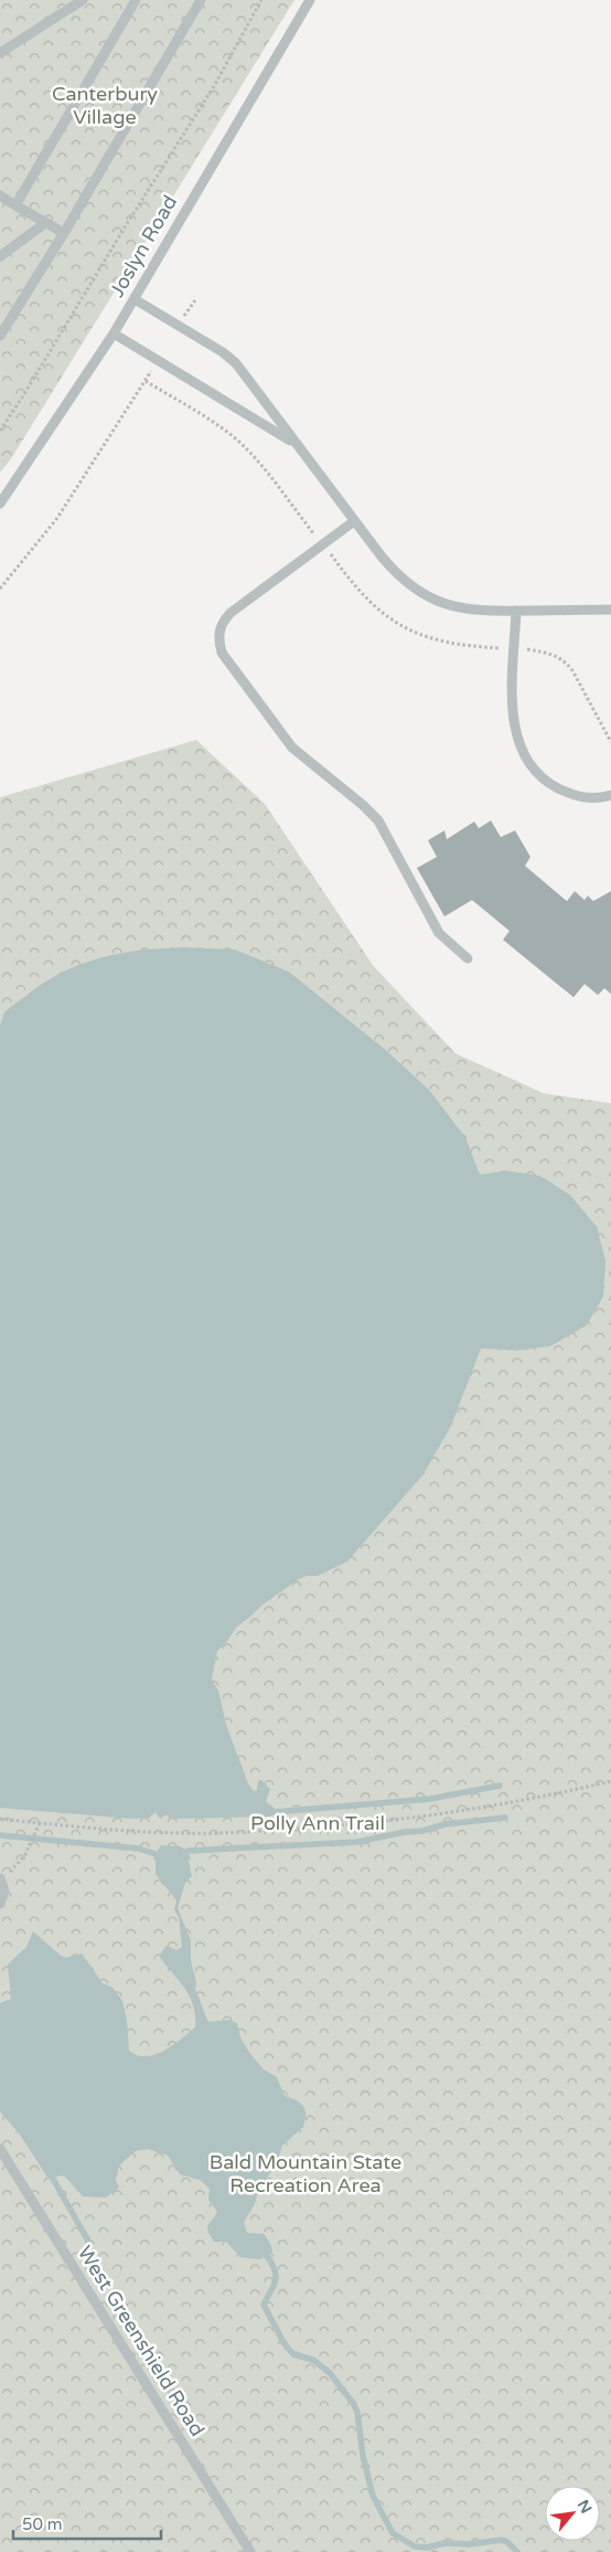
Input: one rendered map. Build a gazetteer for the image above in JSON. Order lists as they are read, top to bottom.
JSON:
{
  "streets": {
    "street": ["Joslyn Road", "West Greenshield Road"]
  },
  "parks": ["Canterbury Village", "Polly Ann Trail", "Bald Mountain State Recreation Area"],
  "scale_bar": "50 m",
  "north": "top right"
}
